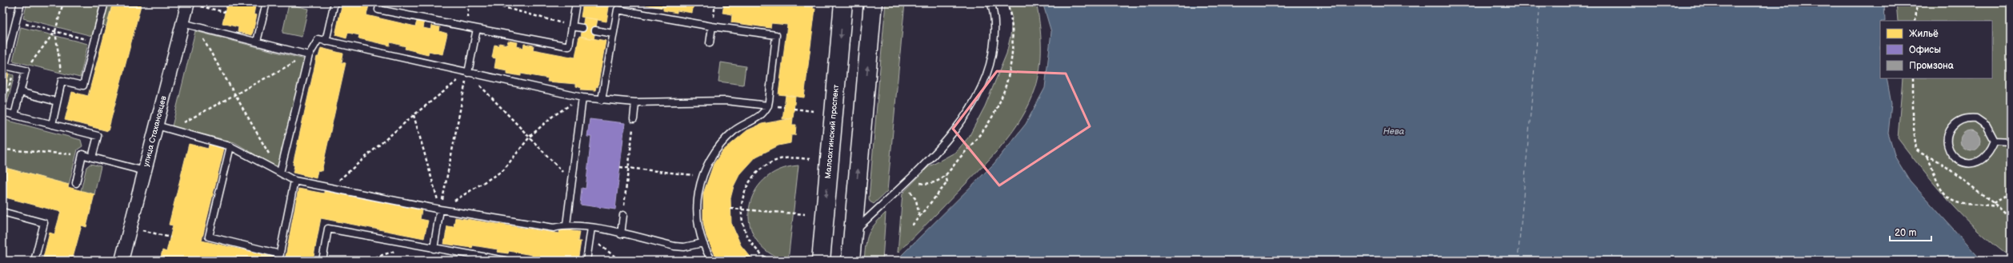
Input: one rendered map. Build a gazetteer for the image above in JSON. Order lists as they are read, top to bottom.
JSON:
{
  "streets": {
    "main road": ["Малоохтинский проспект"],
    "street": ["улица Стахановцев"]
  },
  "water": ["Нева"],
  "legend": ["Жильё", "Офисы", "Промзона"],
  "scale_bar": "20 m"
}
